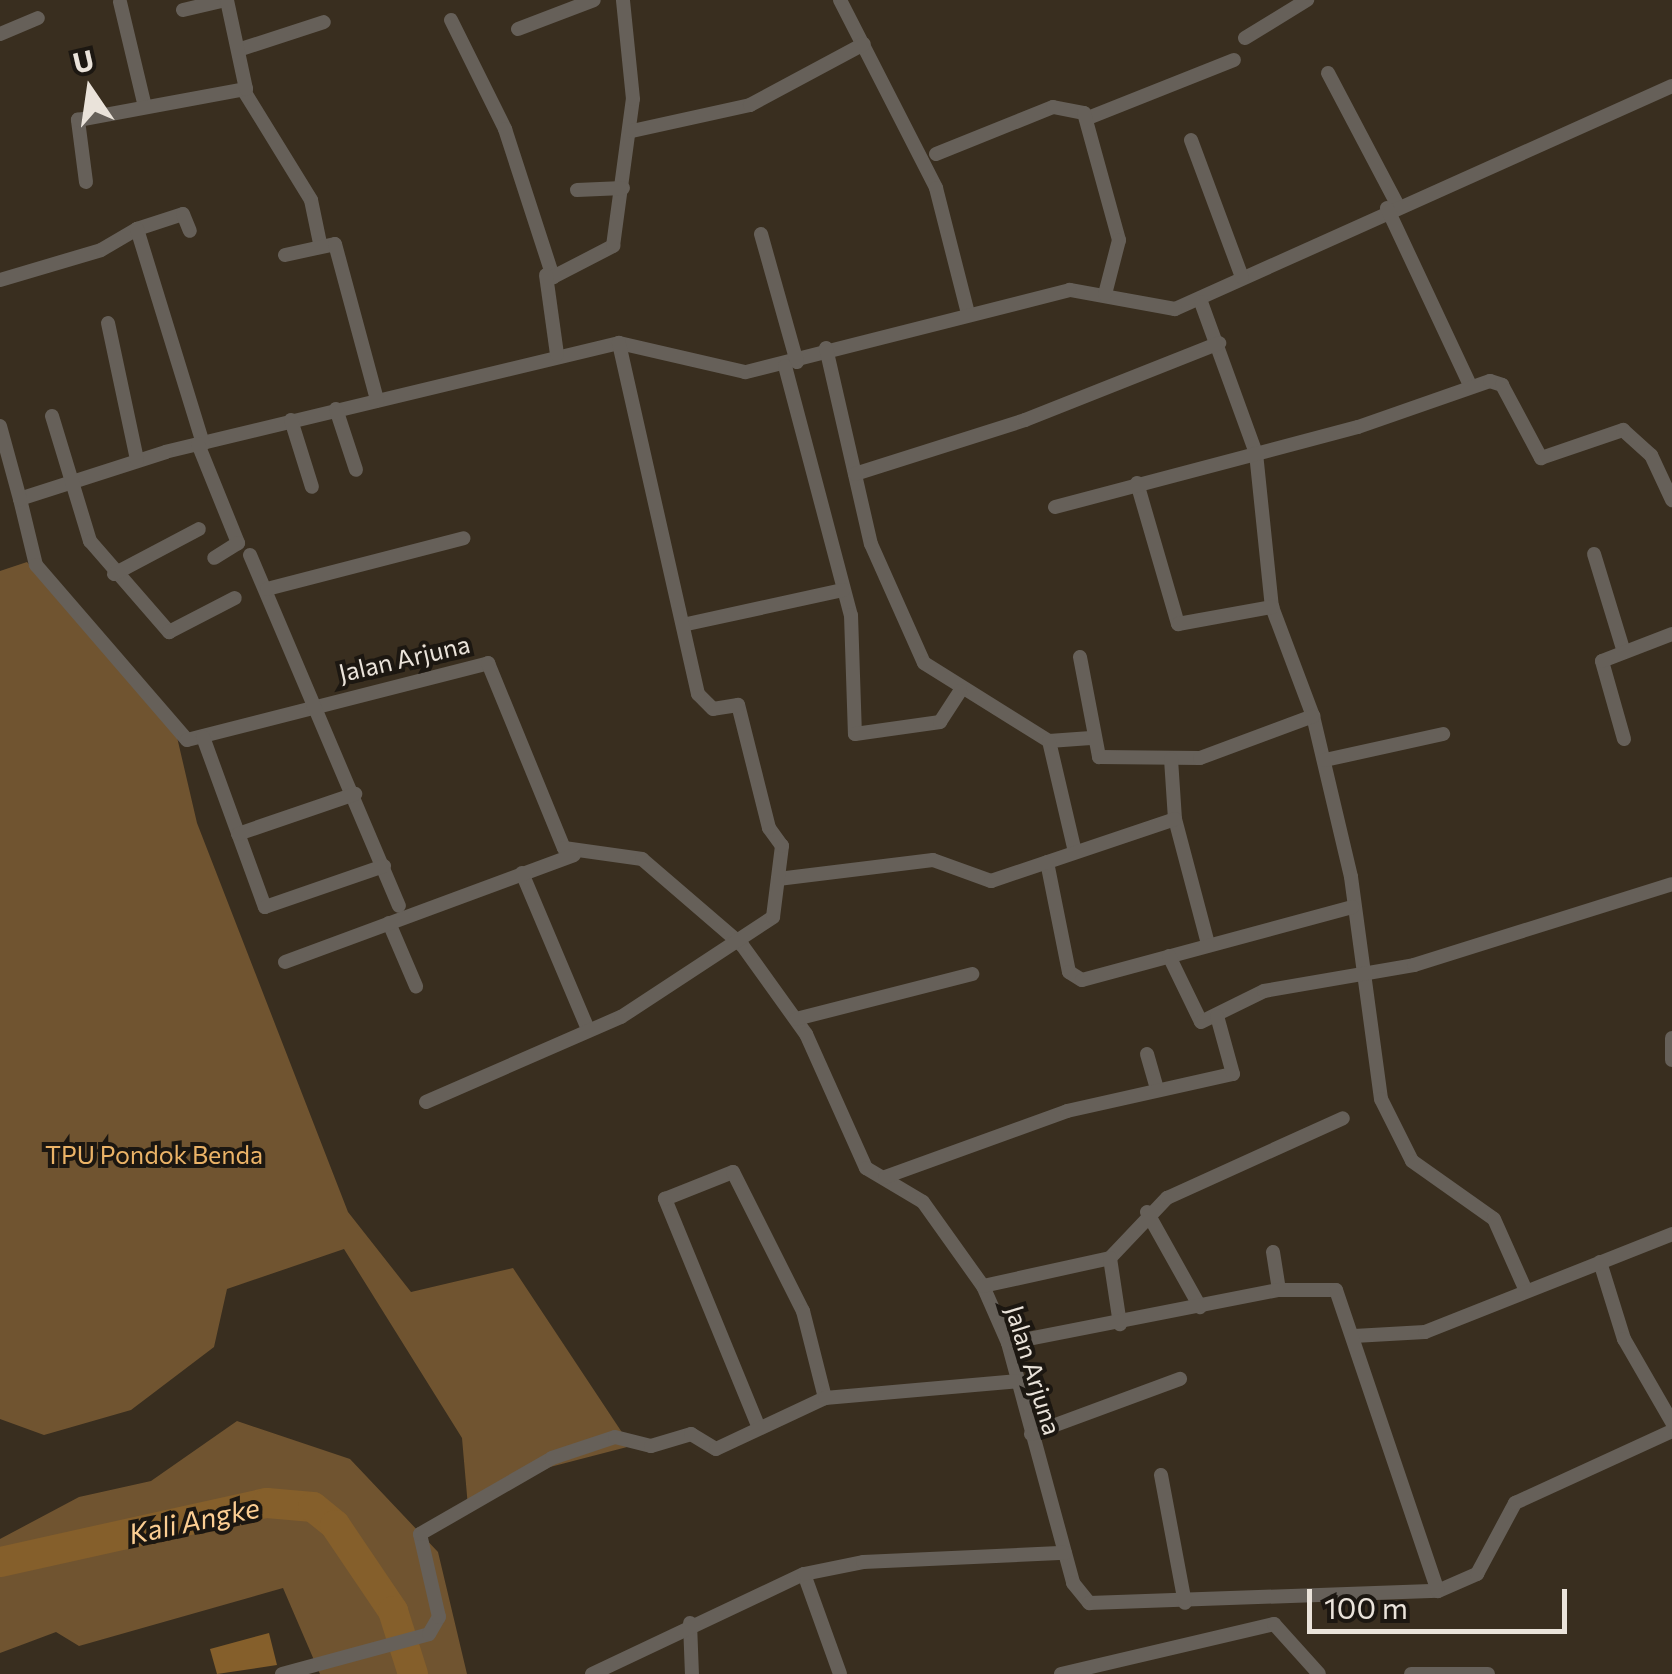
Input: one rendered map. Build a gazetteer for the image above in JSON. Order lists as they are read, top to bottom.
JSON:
{
  "streets": {
    "street": ["Jalan Arjuna"]
  },
  "water": ["Kali Angke"],
  "parks": ["TPU Pondok Benda"],
  "scale_bar": "100 m",
  "north": "top"
}
